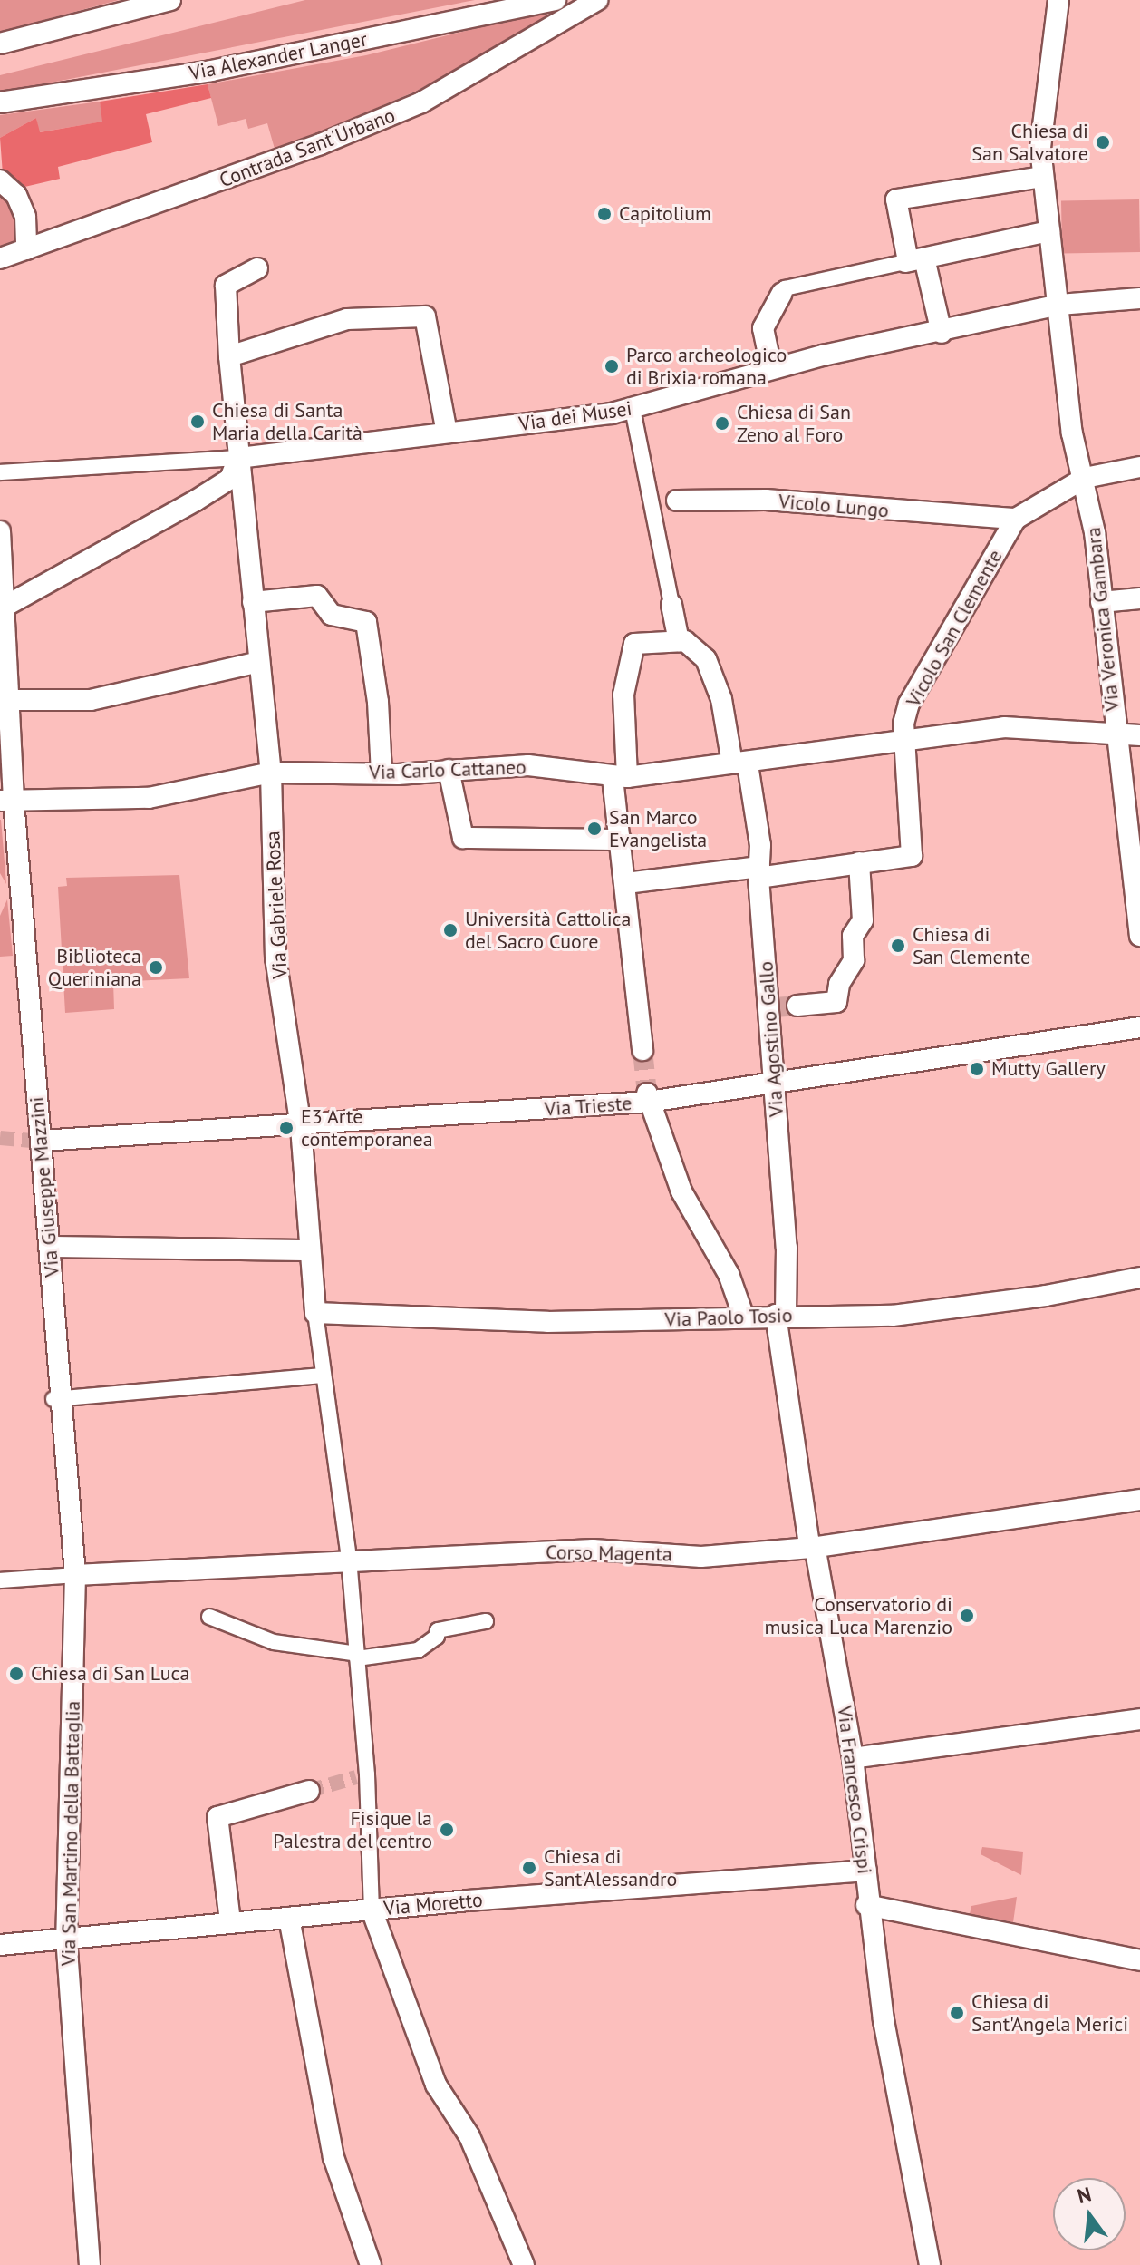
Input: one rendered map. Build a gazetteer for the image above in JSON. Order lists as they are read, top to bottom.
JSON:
{
  "streets": {
    "street": [
      "Via Alexander Langer",
      "Contrada Sant'Urbano",
      "Via dei Musei",
      "Vicolo Lungo",
      "Via Veronica Gambara",
      "Vicolo San Clemente",
      "Via Carlo Cattaneo",
      "Via Gabriele Rosa",
      "Via Agostino Gallo",
      "Via Trieste",
      "Via Giuseppe Mazzini",
      "Via Paolo Tosio",
      "Corso Magenta",
      "Via Francesco Crispi",
      "Via San Martino della Battaglia",
      "Via Moretto"
    ]
  },
  "crossings": [
    ["Via dei Musei", "Via Veronica Gambara"],
    ["Via dei Musei", "Via Gabriele Rosa"],
    ["Vicolo Lungo", "Vicolo San Clemente"],
    ["Via Veronica Gambara", "Vicolo San Clemente"],
    ["Via Veronica Gambara", "Via Carlo Cattaneo"],
    ["Vicolo San Clemente", "Via Carlo Cattaneo"],
    ["Vicolo San Clemente", "Via Agostino Gallo"],
    ["Via Carlo Cattaneo", "Via Gabriele Rosa"],
    ["Via Carlo Cattaneo", "Via Agostino Gallo"],
    ["Via Carlo Cattaneo", "Via Giuseppe Mazzini"],
    ["Via Gabriele Rosa", "Via Trieste"],
    ["Via Gabriele Rosa", "Via Paolo Tosio"],
    ["Via Gabriele Rosa", "Corso Magenta"],
    ["Via Gabriele Rosa", "Via Moretto"],
    ["Via Agostino Gallo", "Via Trieste"],
    ["Via Agostino Gallo", "Via Paolo Tosio"],
    ["Via Agostino Gallo", "Via Francesco Crispi"],
    ["Via Trieste", "Via Giuseppe Mazzini"],
    ["Via Giuseppe Mazzini", "Corso Magenta"],
    ["Via Giuseppe Mazzini", "Via San Martino della Battaglia"],
    ["Via Paolo Tosio", "Via Francesco Crispi"],
    ["Corso Magenta", "Via Francesco Crispi"],
    ["Corso Magenta", "Via San Martino della Battaglia"],
    ["Via Francesco Crispi", "Via Moretto"],
    ["Via San Martino della Battaglia", "Via Moretto"]
  ],
  "places": [
    "Chiesa di San Salvatore",
    "Capitolium",
    "Parco archeologico di Brixia romana",
    "Chiesa di Santa Maria della Carità",
    "Chiesa di San Zeno al Foro",
    "San Marco Evangelista",
    "Università Cattolica del Sacro Cuore",
    "Chiesa di San Clemente",
    "Biblioteca Queriniana",
    "Mutty Gallery",
    "E3 Arte contemporanea",
    "Conservatorio di musica Luca Marenzio",
    "Chiesa di San Luca",
    "Fisique la Palestra del centro",
    "Chiesa di Sant'Alessandro",
    "Chiesa di Sant'Angela Merici"
  ],
  "north": "top"
}
